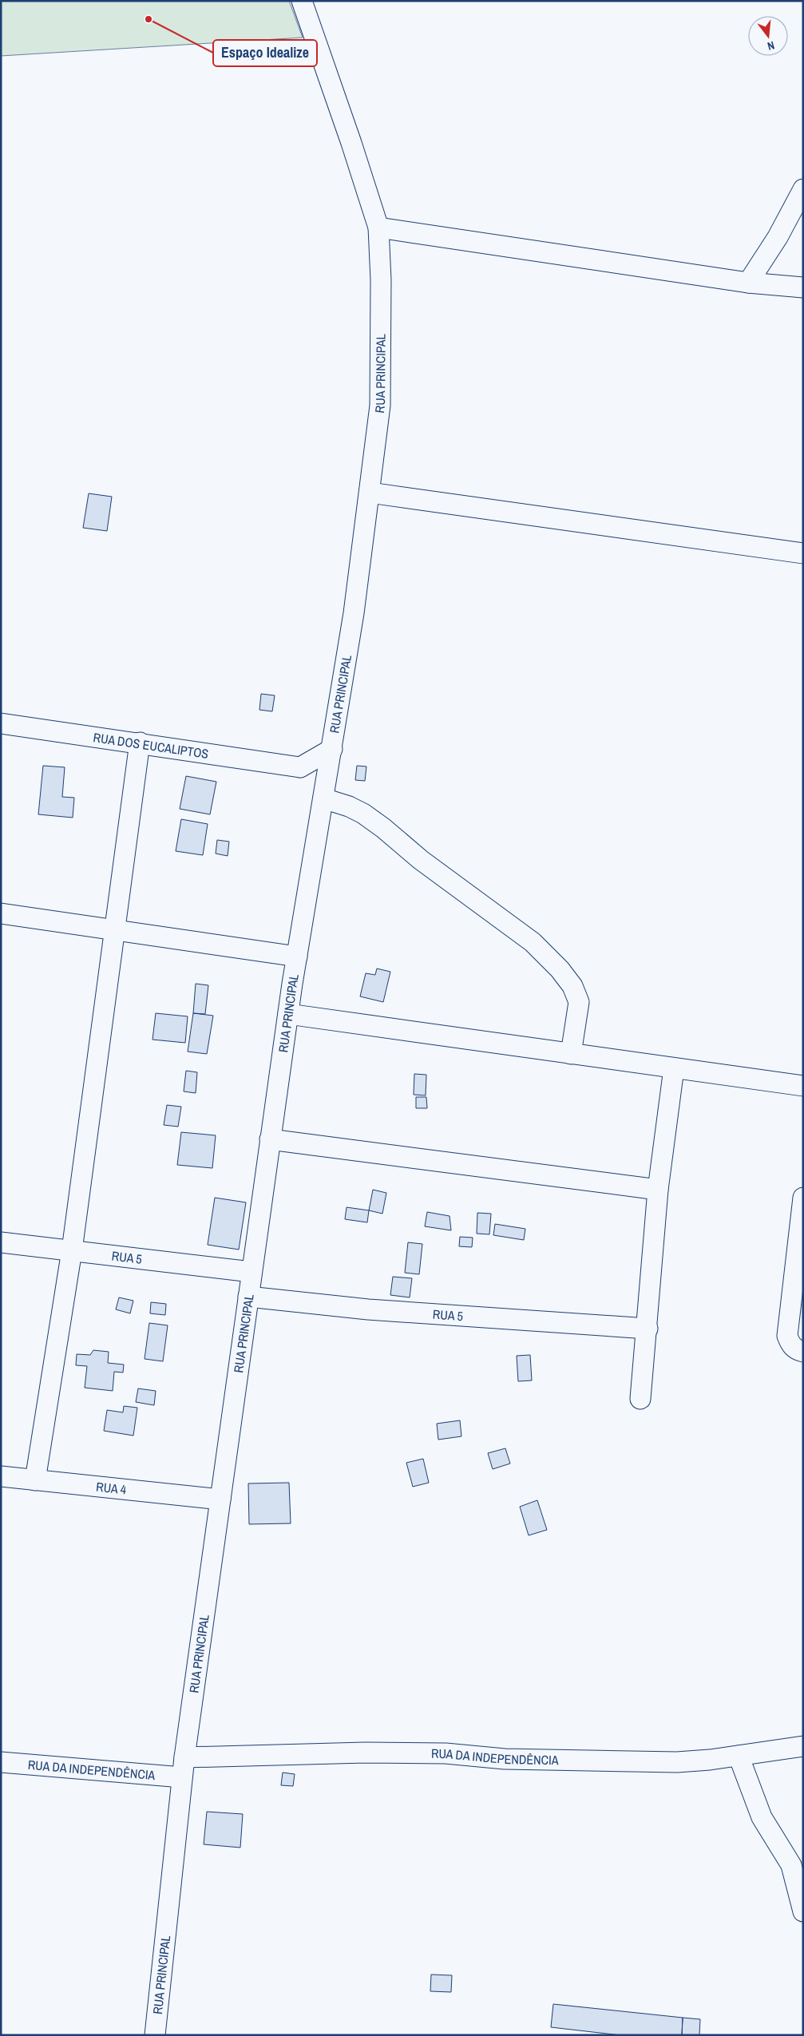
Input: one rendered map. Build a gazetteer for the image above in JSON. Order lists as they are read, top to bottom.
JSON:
{
  "streets": {
    "street": [
      "RUA PRINCIPAL",
      "RUA DOS EUCALIPTOS",
      "RUA 5",
      "RUA 4",
      "RUA DA INDEPENDÊNCIA"
    ]
  },
  "crossings": [
    ["RUA PRINCIPAL", "RUA 5"],
    ["RUA PRINCIPAL", "RUA 4"],
    ["RUA PRINCIPAL", "RUA DA INDEPENDÊNCIA"]
  ],
  "places": ["Espaço Idealize"],
  "north": "bottom"
}
